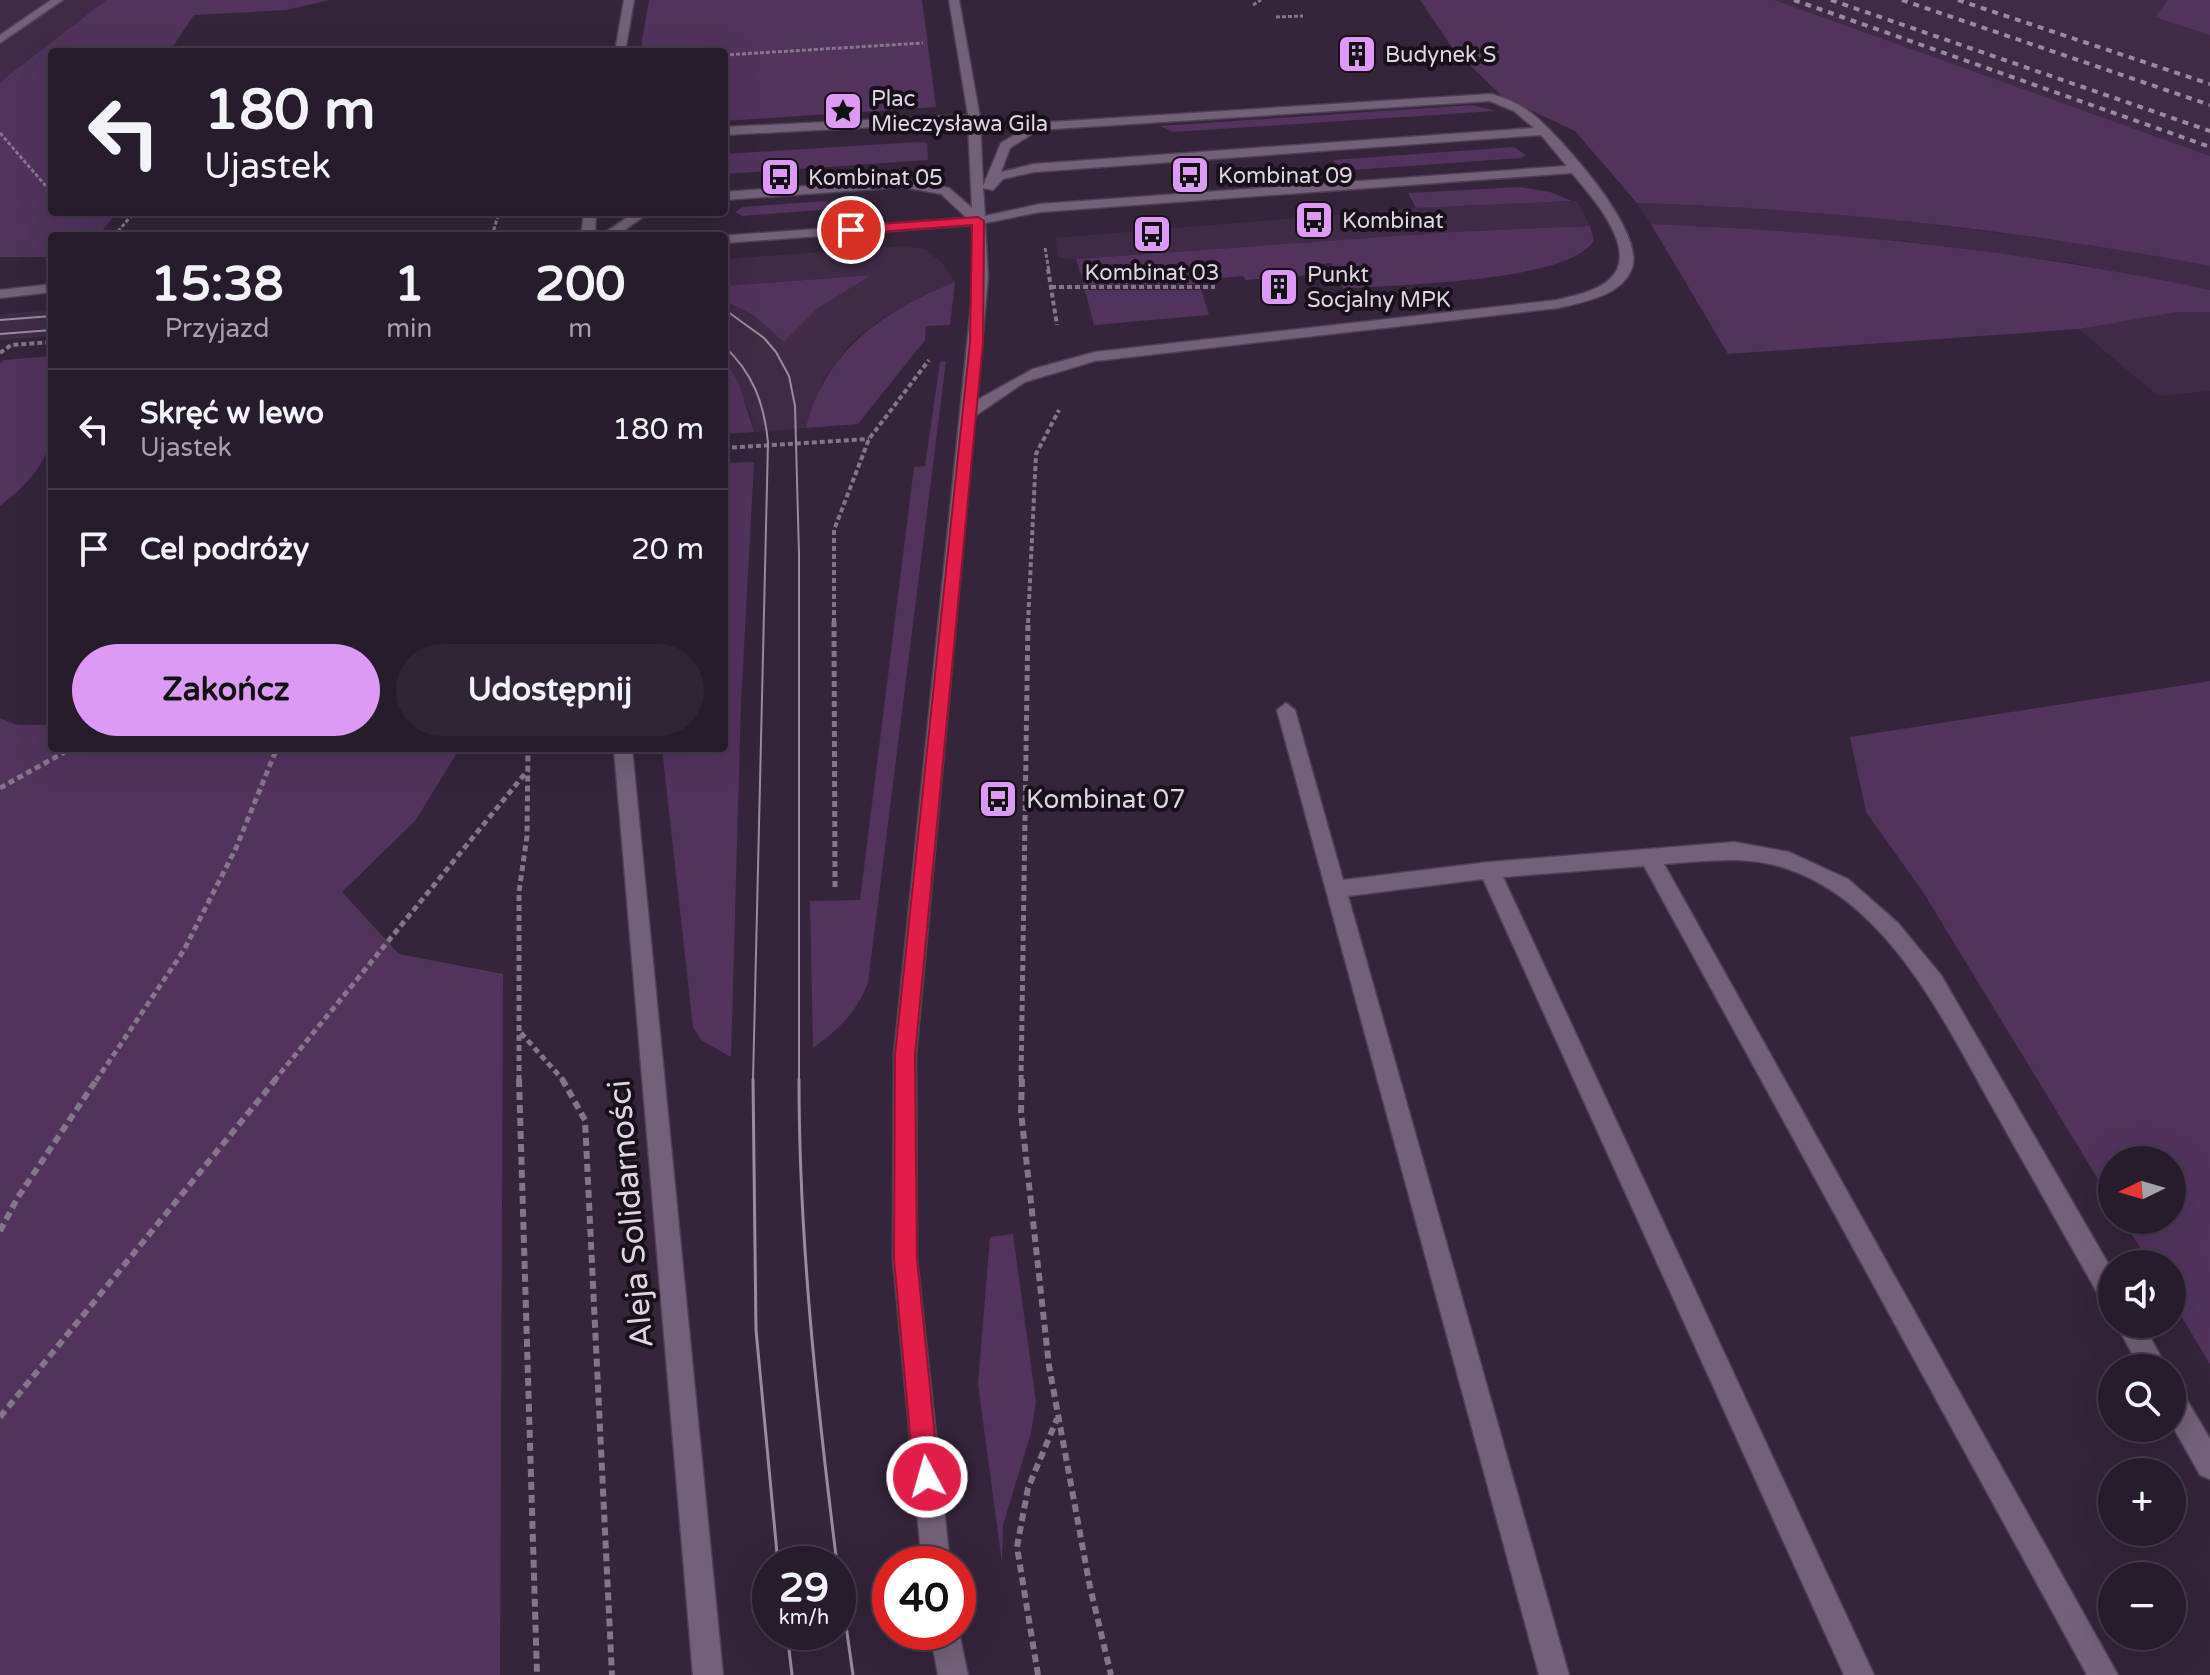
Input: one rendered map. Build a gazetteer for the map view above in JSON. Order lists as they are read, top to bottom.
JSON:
{
  "streets": {
    "street": ["Aleja Solidarności"]
  },
  "places": {
    "building": ["Budynek S", "Punkt Socjalny MPK"],
    "place": ["Plac Mieczysława Gila"],
    "bus stop": [
      "Kombinat 09",
      "Kombinat 05",
      "Kombinat",
      "Kombinat 03",
      "Kombinat 07"
    ]
  },
  "north": "left",
  "page": {
    "turn": ["180 m", "Ujastek"],
    "eta": [
      "15:38",
      "Przyjazd",
      "1",
      "min",
      "200",
      "m"
    ],
    "list": [
      {
        "name": "Skręć w lewo",
        "note": "Ujastek",
        "value": "180 m"
      },
      {
        "name": "Cel podróży",
        "value": "20 m"
      }
    ],
    "buttons": ["Zakończ", "Udostępnij"],
    "map_buttons": ["+", "−"],
    "speed": "29 km/h",
    "limit": "40"
  }
}
